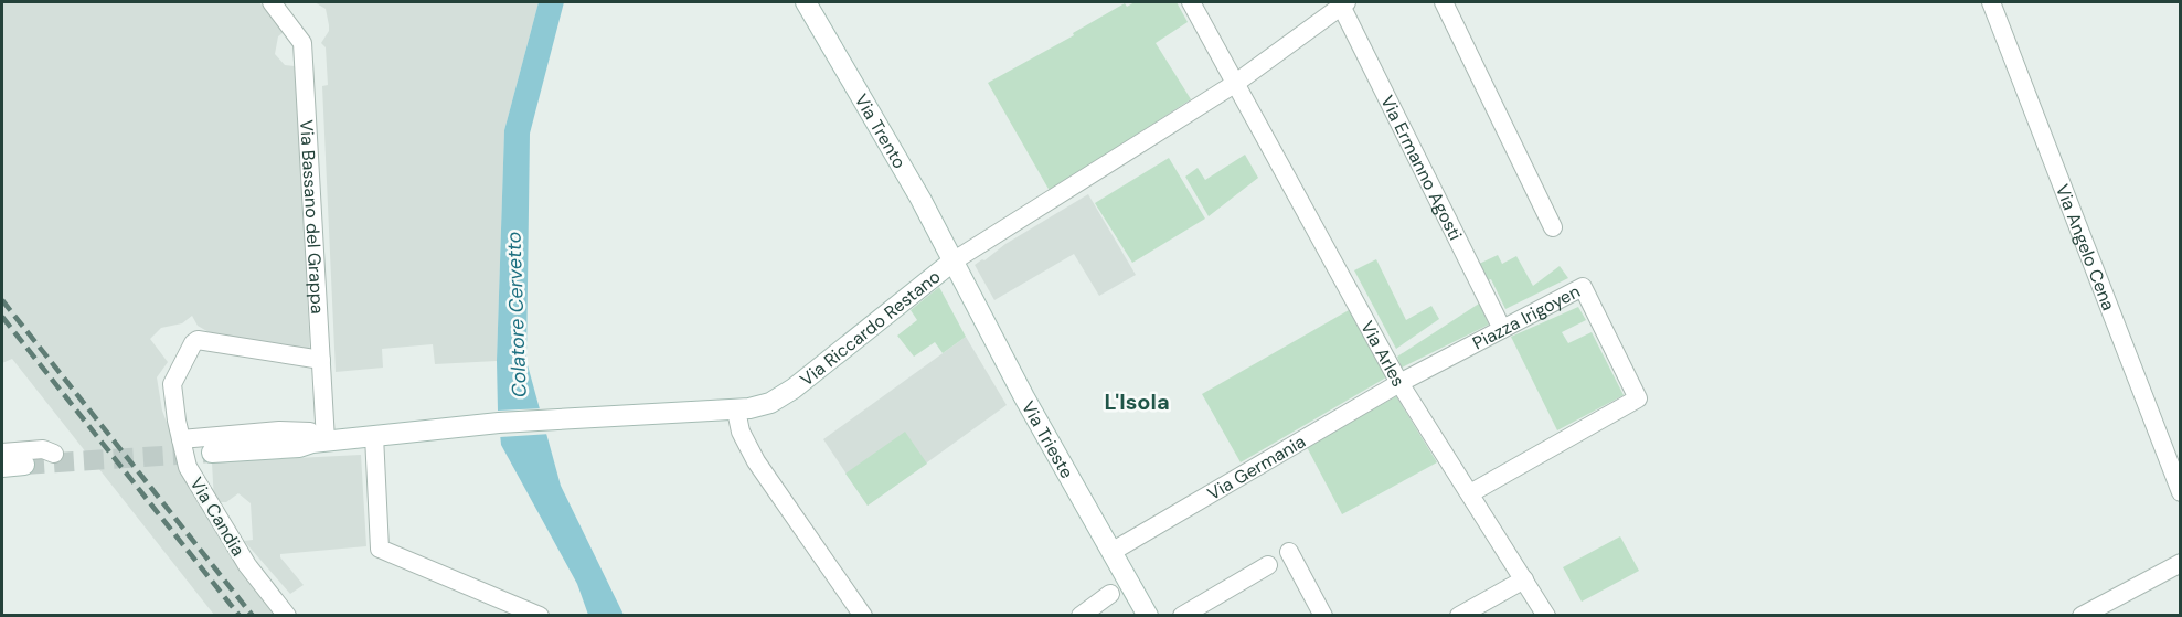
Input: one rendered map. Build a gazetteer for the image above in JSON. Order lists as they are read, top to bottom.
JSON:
{
  "streets": {
    "street": [
      "Via Trento",
      "Via Ermanno Agosti",
      "Via Bassano del Grappa",
      "Via Angelo Cena",
      "Piazza Irigoyen",
      "Via Riccardo Restano",
      "Via Arles",
      "Via Trieste",
      "Via Germania",
      "Via Candia"
    ]
  },
  "crossings": [
    ["Via Trento", "Via Riccardo Restano"],
    ["Via Trento", "Via Trieste"],
    ["Via Ermanno Agosti", "Piazza Irigoyen"],
    ["Via Ermanno Agosti", "Via Riccardo Restano"],
    ["Via Bassano del Grappa", "Via Riccardo Restano"],
    ["Via Bassano del Grappa", "Via Candia"],
    ["Piazza Irigoyen", "Via Arles"],
    ["Piazza Irigoyen", "Via Germania"],
    ["Via Riccardo Restano", "Via Arles"],
    ["Via Riccardo Restano", "Via Trieste"],
    ["Via Riccardo Restano", "Via Candia"],
    ["Via Arles", "Via Germania"],
    ["Via Trieste", "Via Germania"]
  ],
  "districts": ["L'Isola"],
  "water": ["Colatore Cervetto"]
}
